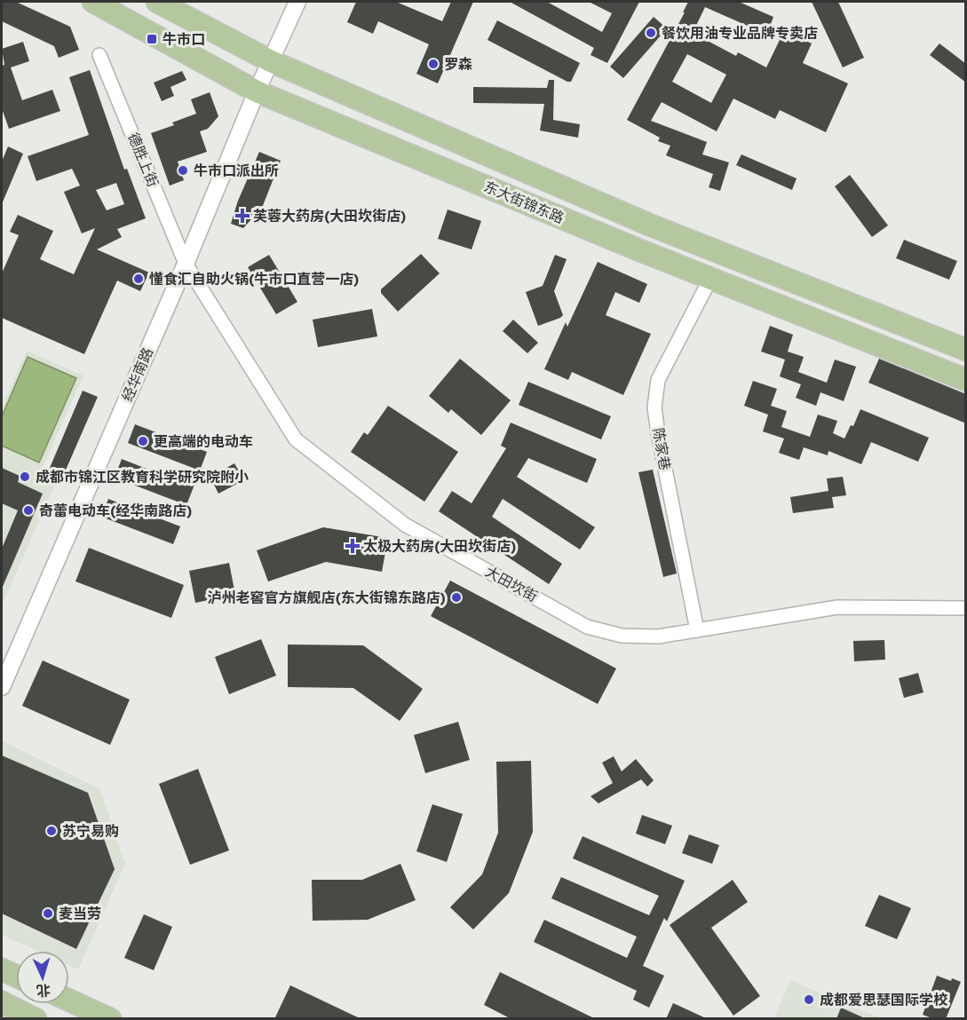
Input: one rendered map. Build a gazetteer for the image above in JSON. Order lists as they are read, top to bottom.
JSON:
{
  "streets": {
    "main road": ["东大街锦东路"],
    "street": [
      "德胜上街",
      "经华南路",
      "陈家巷",
      "大田坎街"
    ]
  },
  "crossings": [
    ["德胜上街", "经华南路"],
    ["德胜上街", "大田坎街"],
    ["东大街锦东路", "经华南路"],
    ["东大街锦东路", "陈家巷"],
    ["经华南路", "大田坎街"],
    ["陈家巷", "大田坎街"]
  ],
  "places": {
    "other": [
      "餐饮用油专业品牌专卖店",
      "罗森",
      "牛市口派出所",
      "懂食汇自助火锅(牛市口直营一店)",
      "更高端的电动车",
      "成都市锦江区教育科学研究院附小",
      "奇蕾电动车(经华南路店)",
      "泸州老窖官方旗舰店(东大街锦东路店)",
      "苏宁易购",
      "麦当劳",
      "成都爱思瑟国际学校"
    ],
    "transit": ["牛市口"],
    "health": ["芙蓉大药房(大田坎街店)", "太极大药房(大田坎街店)"]
  },
  "north": "bottom"
}
